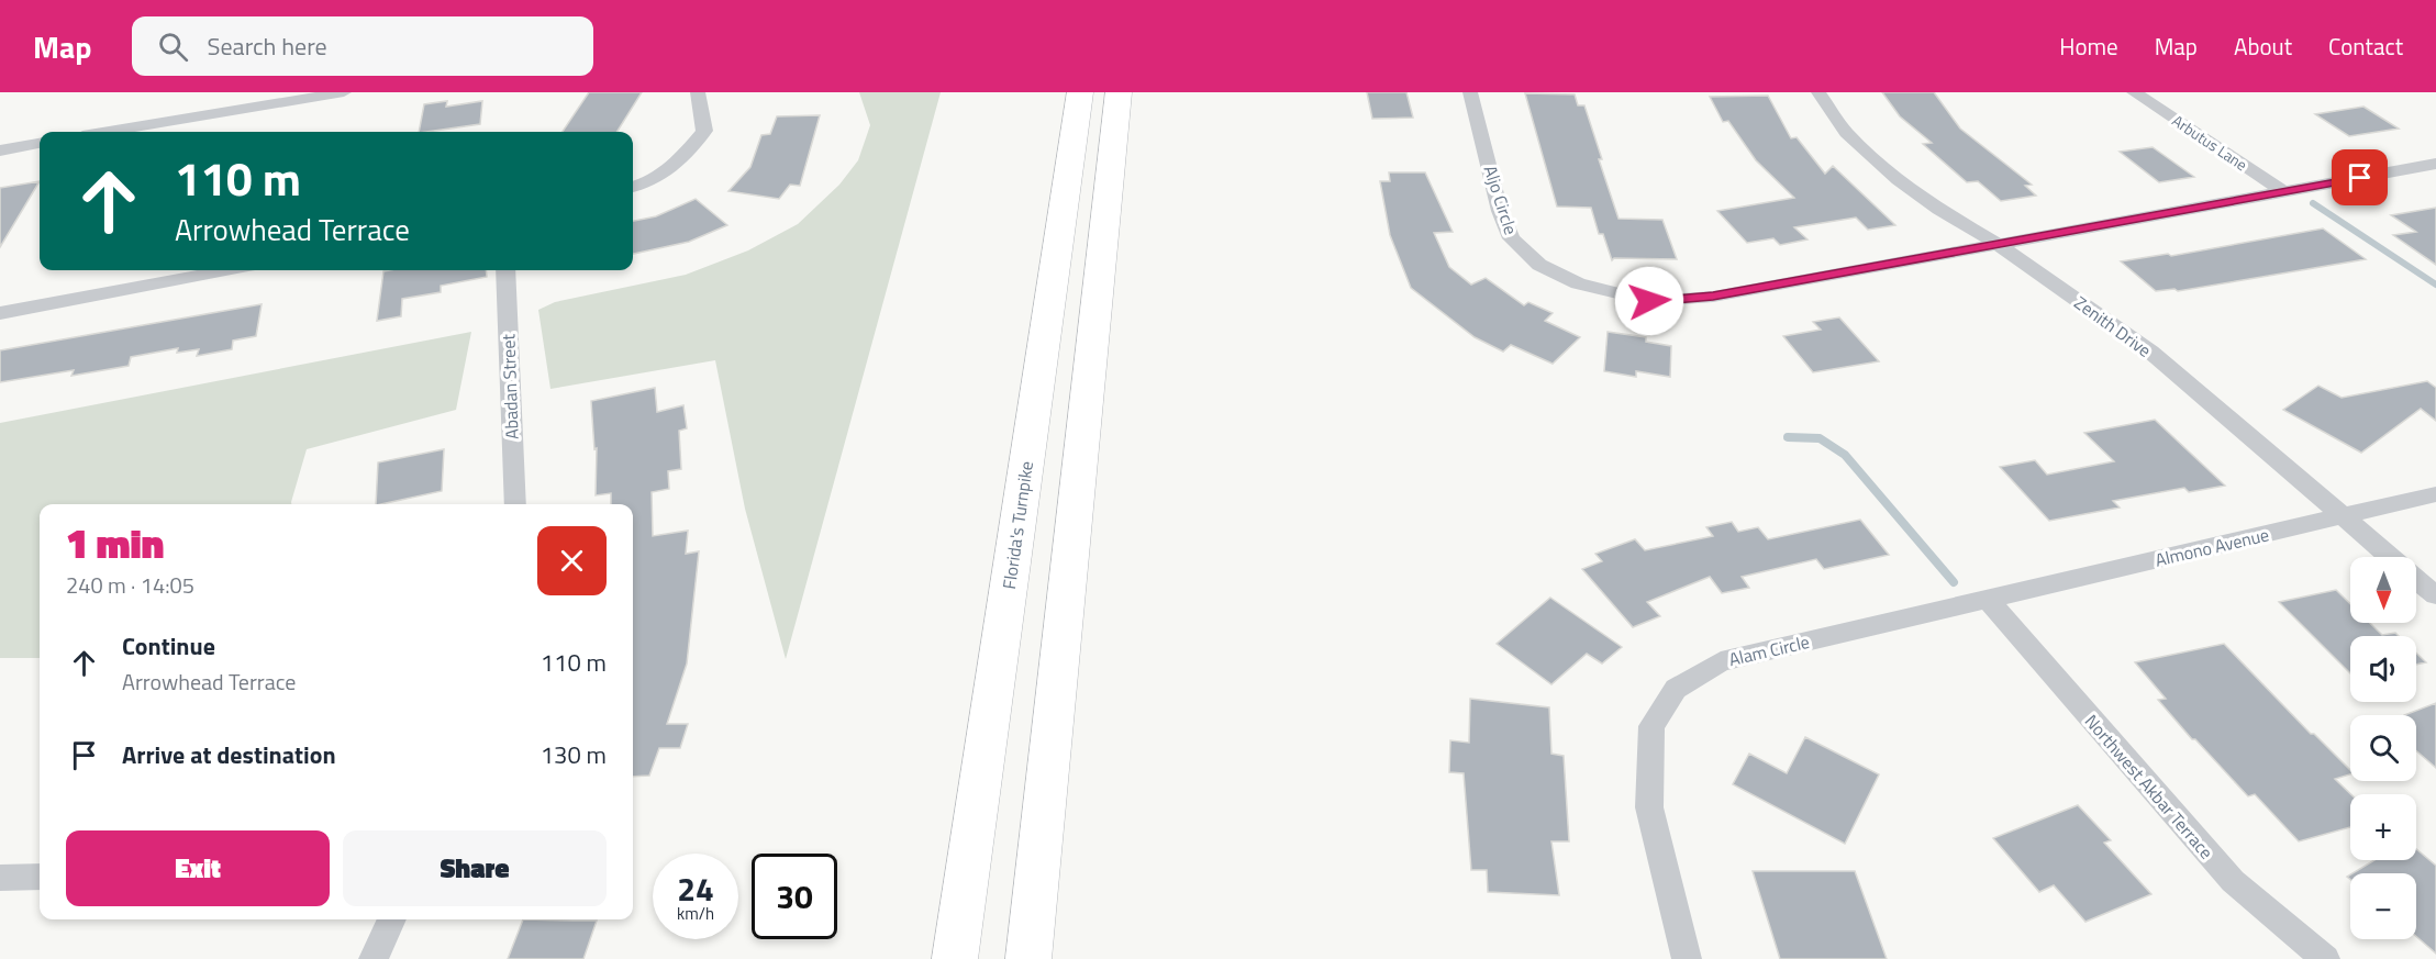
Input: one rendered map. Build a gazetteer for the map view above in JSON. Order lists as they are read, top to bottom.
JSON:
{
  "streets": {
    "highway": ["Florida's Turnpike"],
    "street": [
      "Arbutus Lane",
      "Aljo Circle",
      "Zenith Drive",
      "Abadan Street",
      "Almono Avenue",
      "Alam Circle",
      "Northwest Akbar Terrace"
    ]
  },
  "crossings": [
    ["Arbutus Lane", "Aljo Circle"],
    ["Aljo Circle", "Zenith Drive"],
    ["Zenith Drive", "Almono Avenue"],
    ["Almono Avenue", "Alam Circle"],
    ["Almono Avenue", "Northwest Akbar Terrace"],
    ["Alam Circle", "Northwest Akbar Terrace"]
  ],
  "north": "bottom",
  "page": {
    "header": "Map",
    "search": "Search here",
    "nav": [
      "Home",
      "Map",
      "About",
      "Contact"
    ],
    "turn": ["110 m", "Arrowhead Terrace"],
    "heading": ["1 min", "240 m · 14:05"],
    "map_buttons": ["+", "−"],
    "list": [
      {
        "name": "Continue",
        "note": "Arrowhead Terrace",
        "value": "110 m"
      },
      {
        "name": "Arrive at destination",
        "value": "130 m"
      }
    ],
    "buttons": ["Exit", "Share"],
    "speed": "24 km/h",
    "limit": "30"
  }
}
